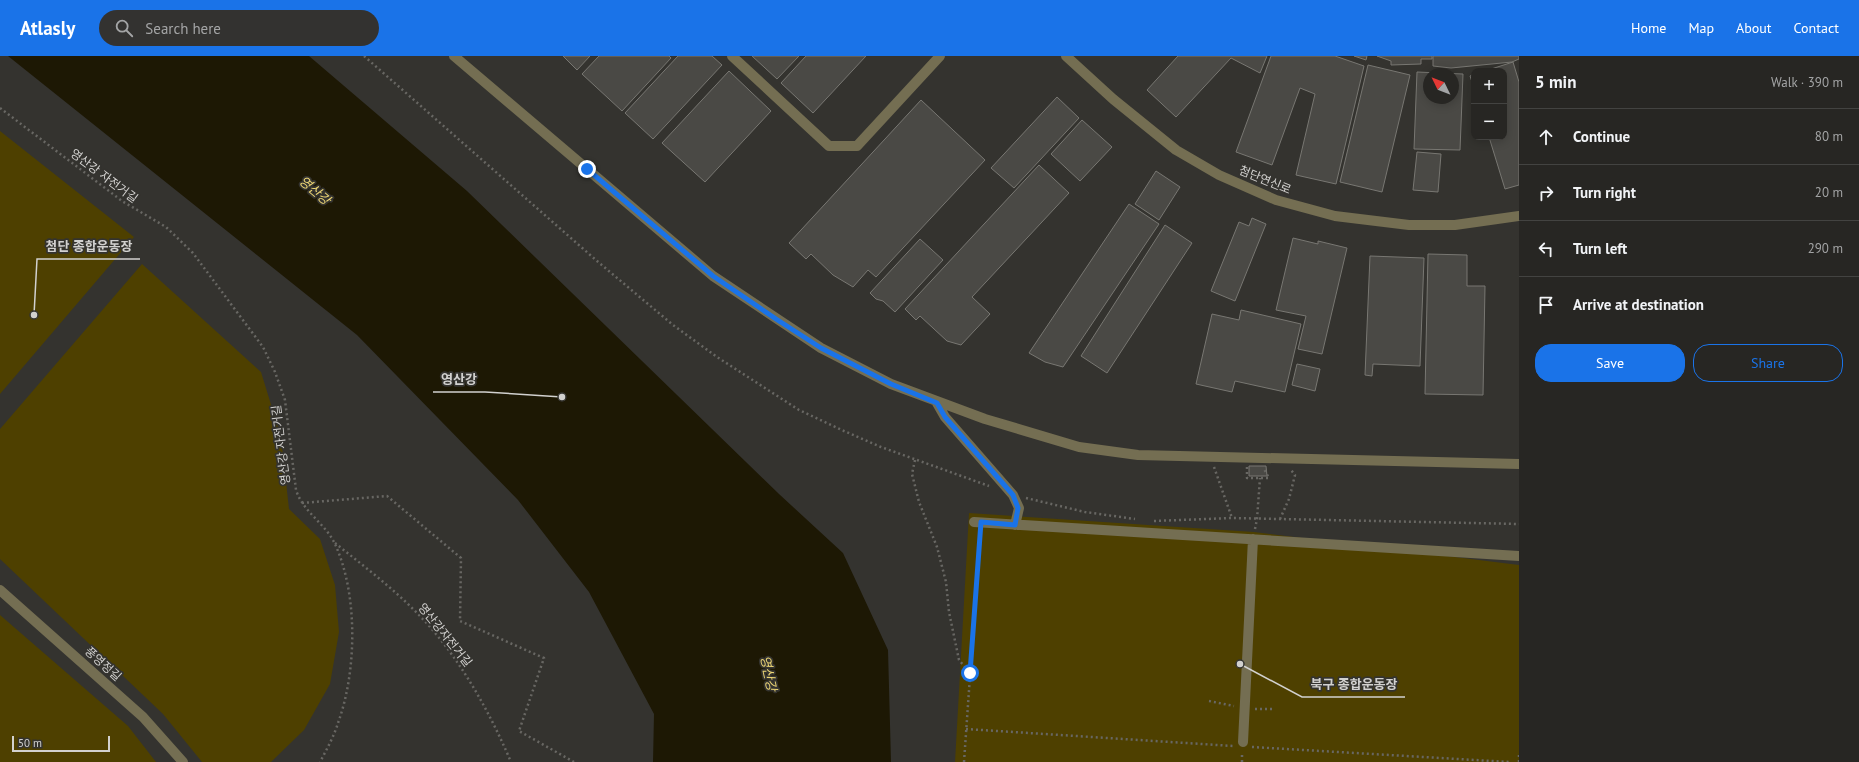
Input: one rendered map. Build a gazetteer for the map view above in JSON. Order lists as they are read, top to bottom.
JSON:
{
  "streets": {
    "street": ["첨단연신로", "풍영정길"],
    "path": ["영산강 자전거길", "영산강자전거길"]
  },
  "crossings": [
    ["영산강 자전거길", "영산강자전거길"]
  ],
  "water": ["영산강"],
  "places": ["첨단 종합운동장", "영산강", "북구 종합운동장"],
  "scale_bar": "50 m",
  "north": "top left",
  "page": {
    "header": "Atlasly",
    "search": "Search here",
    "nav": [
      "Home",
      "Map",
      "About",
      "Contact"
    ],
    "heading": ["5 min", "Walk · 390 m"],
    "map_buttons": ["+", "−"],
    "list": [
      ["Continue", "80 m"],
      ["Turn right", "20 m"],
      ["Turn left", "290 m"],
      "Arrive at destination"
    ],
    "buttons": ["Save", "Share"],
    "scale": "50 m"
  }
}
